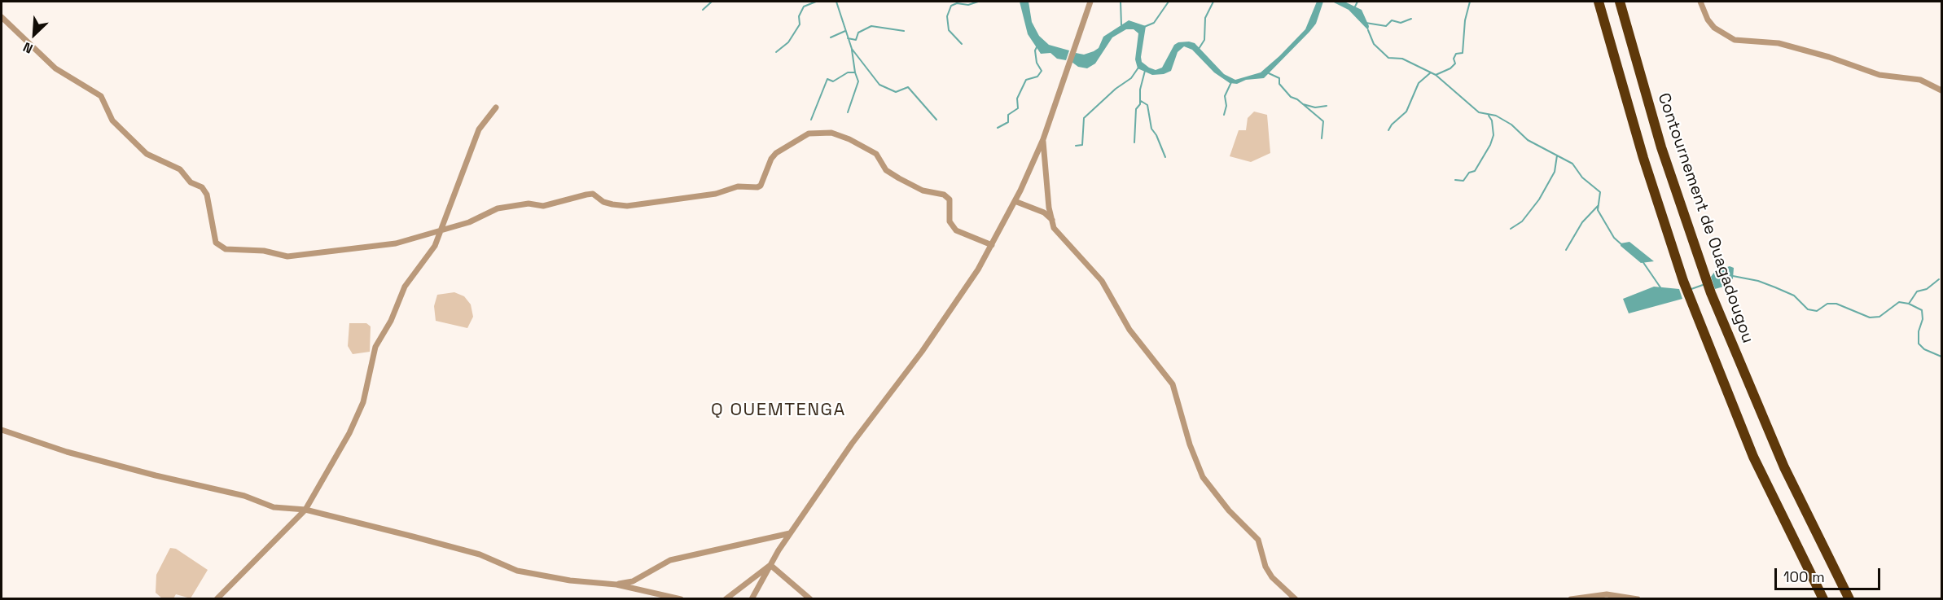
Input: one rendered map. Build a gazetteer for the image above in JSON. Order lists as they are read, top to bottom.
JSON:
{
  "streets": {
    "highway": ["Contournement de Ouagadougou"]
  },
  "districts": ["Q OUEMTENGA"],
  "scale_bar": "100 m",
  "north": "bottom left"
}
